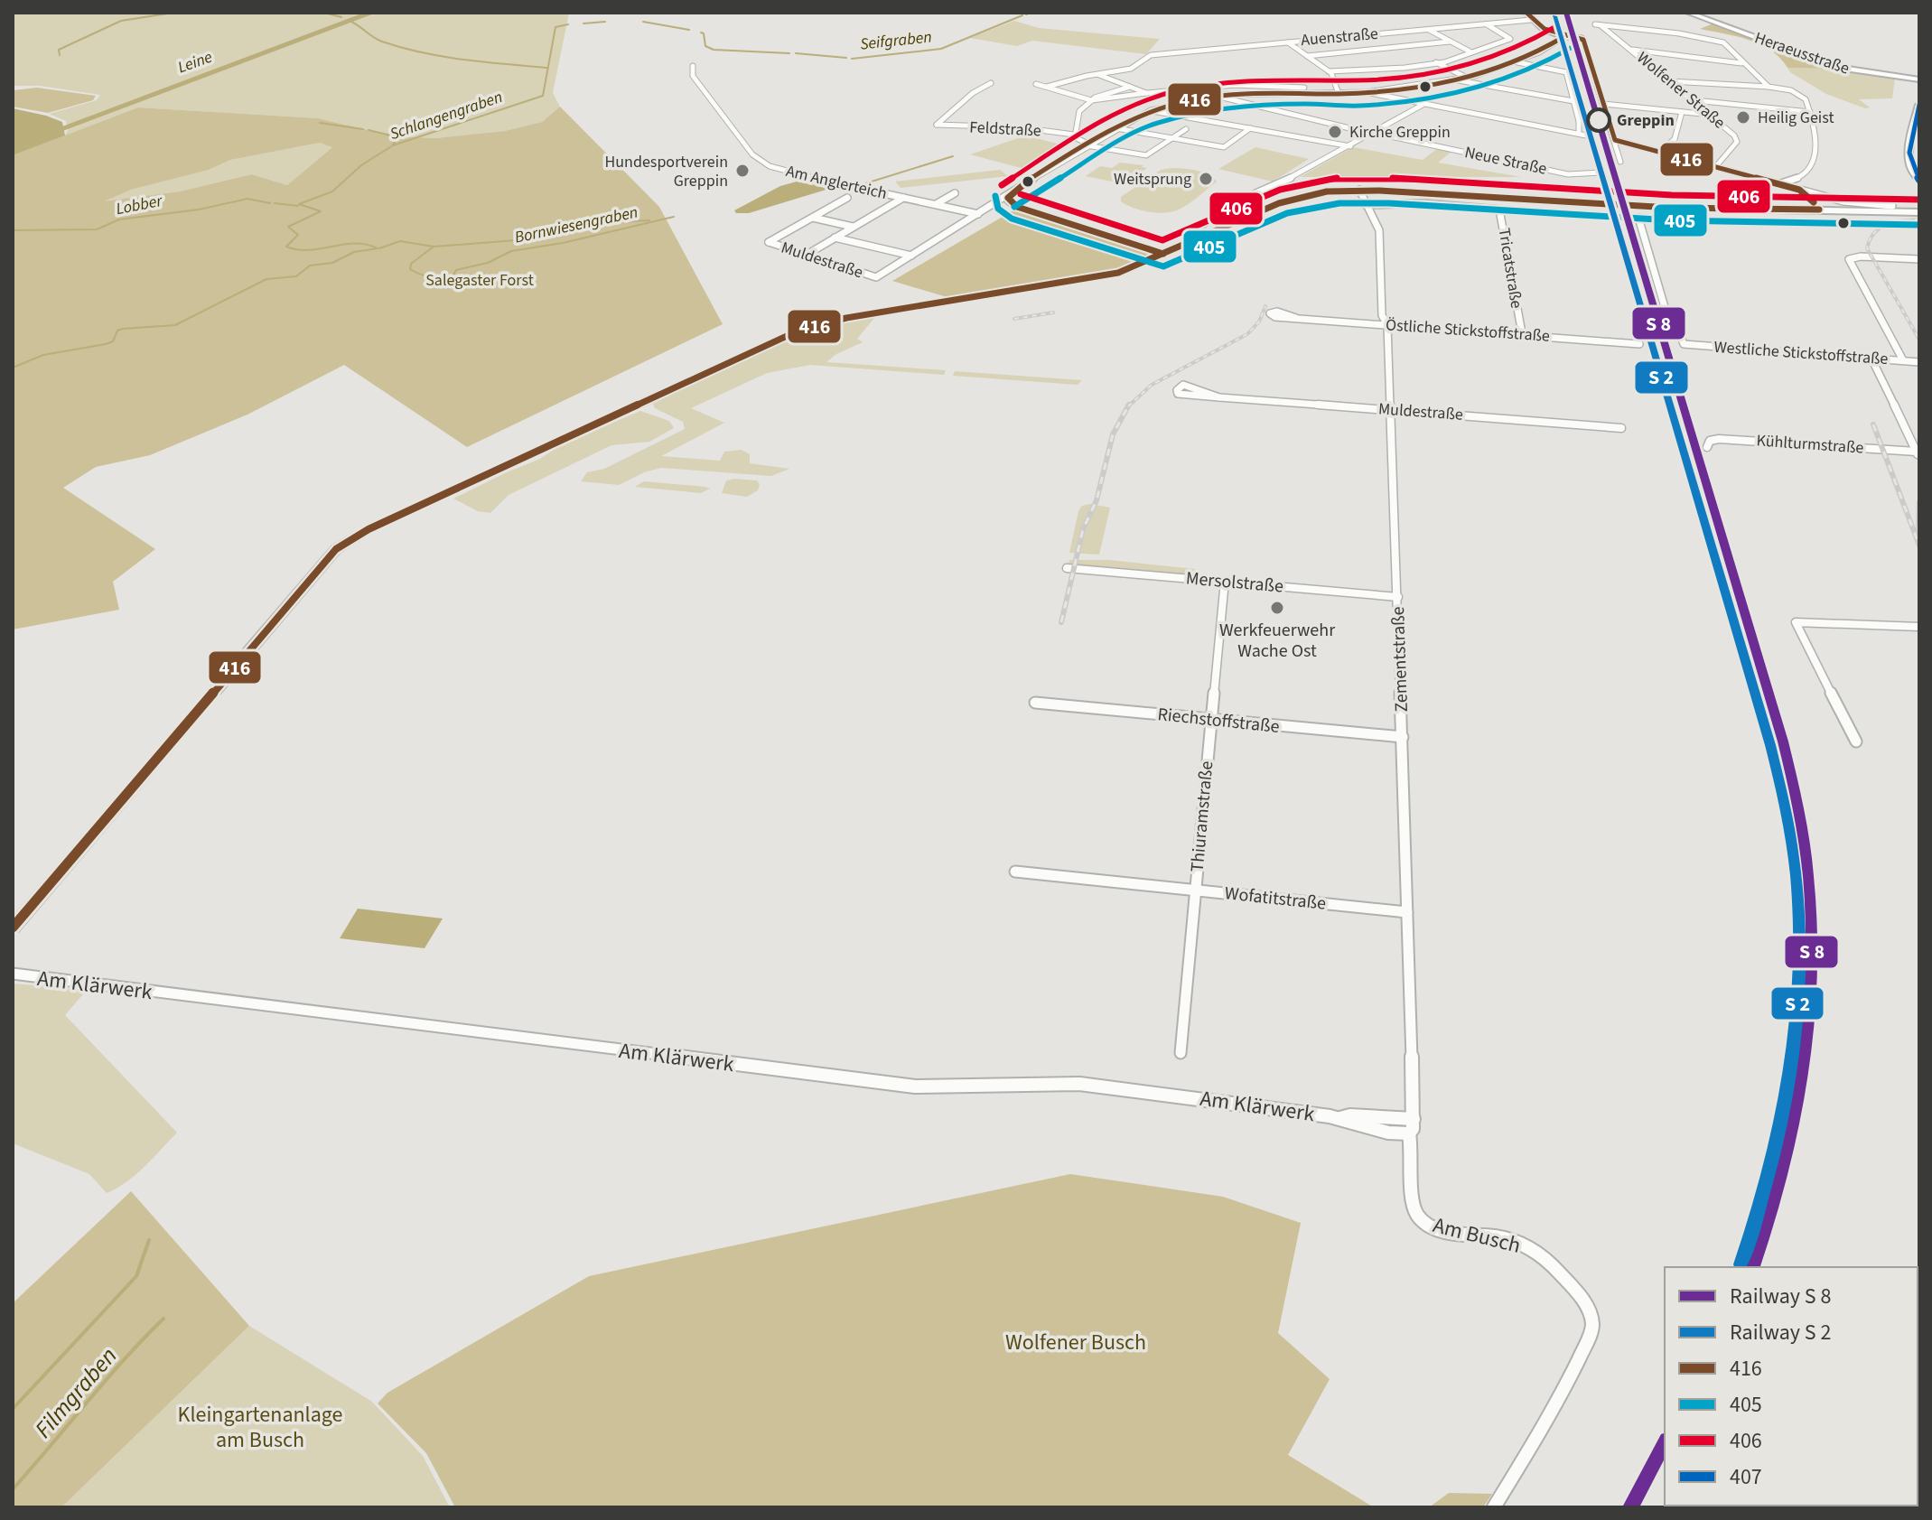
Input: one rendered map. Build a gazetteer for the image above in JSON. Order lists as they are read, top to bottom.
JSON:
{
  "streets": {
    "main road": ["Heraeusstraße"],
    "street": [
      "Auenstraße",
      "Wolfener Straße",
      "Feldstraße",
      "Neue Straße",
      "Am Anglerteich",
      "Muldestraße",
      "Tricatstraße",
      "Östliche Stickstoffstraße",
      "Westliche Stickstoffstraße",
      "Kühlturmstraße",
      "Mersolstraße",
      "Zementstraße",
      "Riechstoffstraße",
      "Thiuramstraße",
      "Wofatitstraße",
      "Am Klärwerk",
      "Am Busch"
    ]
  },
  "crossings": [
    ["Muldestraße", "Zementstraße"],
    ["Tricatstraße", "Östliche Stickstoffstraße"],
    ["Tricatstraße", "Zementstraße"],
    ["Östliche Stickstoffstraße", "Zementstraße"],
    ["Mersolstraße", "Zementstraße"],
    ["Mersolstraße", "Thiuramstraße"],
    ["Zementstraße", "Riechstoffstraße"],
    ["Zementstraße", "Wofatitstraße"],
    ["Zementstraße", "Am Klärwerk"],
    ["Zementstraße", "Am Busch"],
    ["Riechstoffstraße", "Thiuramstraße"],
    ["Thiuramstraße", "Wofatitstraße"],
    ["Am Klärwerk", "Am Busch"]
  ],
  "water": [
    "Seifgraben",
    "Leine",
    "Schlangengraben",
    "Lobber",
    "Bornwiesengraben",
    "Filmgraben"
  ],
  "parks": ["Salegaster Forst", "Wolfener Busch", "Kleingartenanlage am Busch"],
  "places": [
    "Heilig Geist",
    "Greppin",
    "Kirche Greppin",
    "Hundesportverein Greppin",
    "Weitsprung",
    "Werkfeuerwehr Wache Ost"
  ],
  "lines": [
    "transit line 416",
    "transit line 406",
    "transit line 405",
    "transit line 407"
  ],
  "legend": [
    "Railway S 8",
    "Railway S 2",
    "416",
    "405",
    "406",
    "407"
  ]
}
